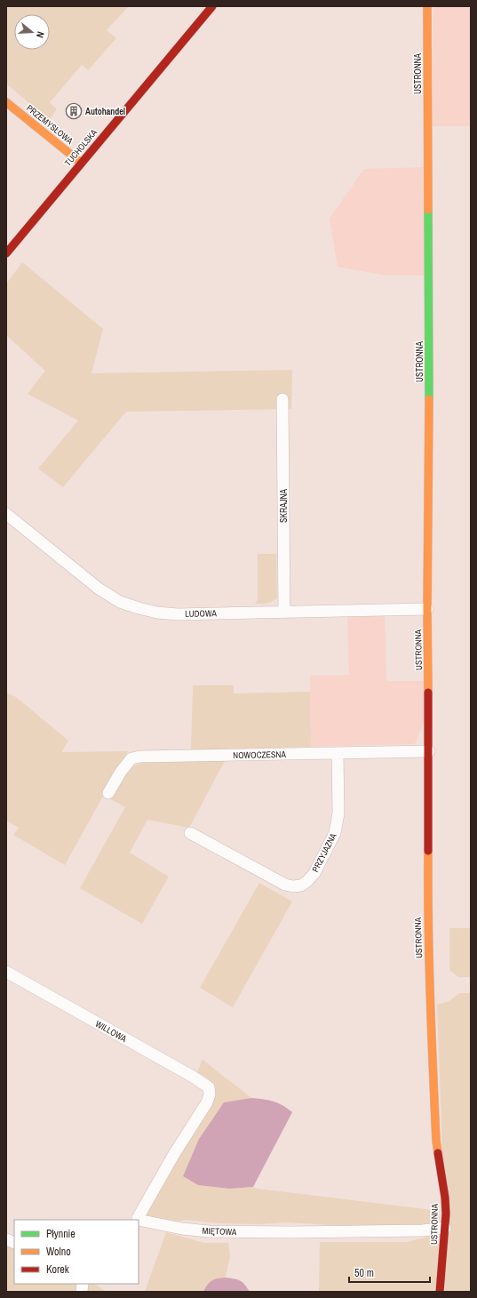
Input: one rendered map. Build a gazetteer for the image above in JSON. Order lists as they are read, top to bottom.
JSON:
{
  "streets": {
    "street": [
      "USTRONNA",
      "PRZEMYSŁOWA",
      "TUCHOLSKA",
      "SKRAJNA",
      "LUDOWA",
      "NOWOCZESNA",
      "PRZYJAZNA",
      "WILLOWA",
      "MIĘTOWA"
    ]
  },
  "crossings": [
    ["USTRONNA", "LUDOWA"],
    ["USTRONNA", "NOWOCZESNA"],
    ["USTRONNA", "MIĘTOWA"],
    ["PRZEMYSŁOWA", "TUCHOLSKA"],
    ["SKRAJNA", "LUDOWA"],
    ["NOWOCZESNA", "PRZYJAZNA"],
    ["WILLOWA", "MIĘTOWA"]
  ],
  "places": {
    "building": ["Autohandel"]
  },
  "legend": ["Płynnie", "Wolno", "Korek"],
  "scale_bar": "50 m",
  "north": "right"
}
